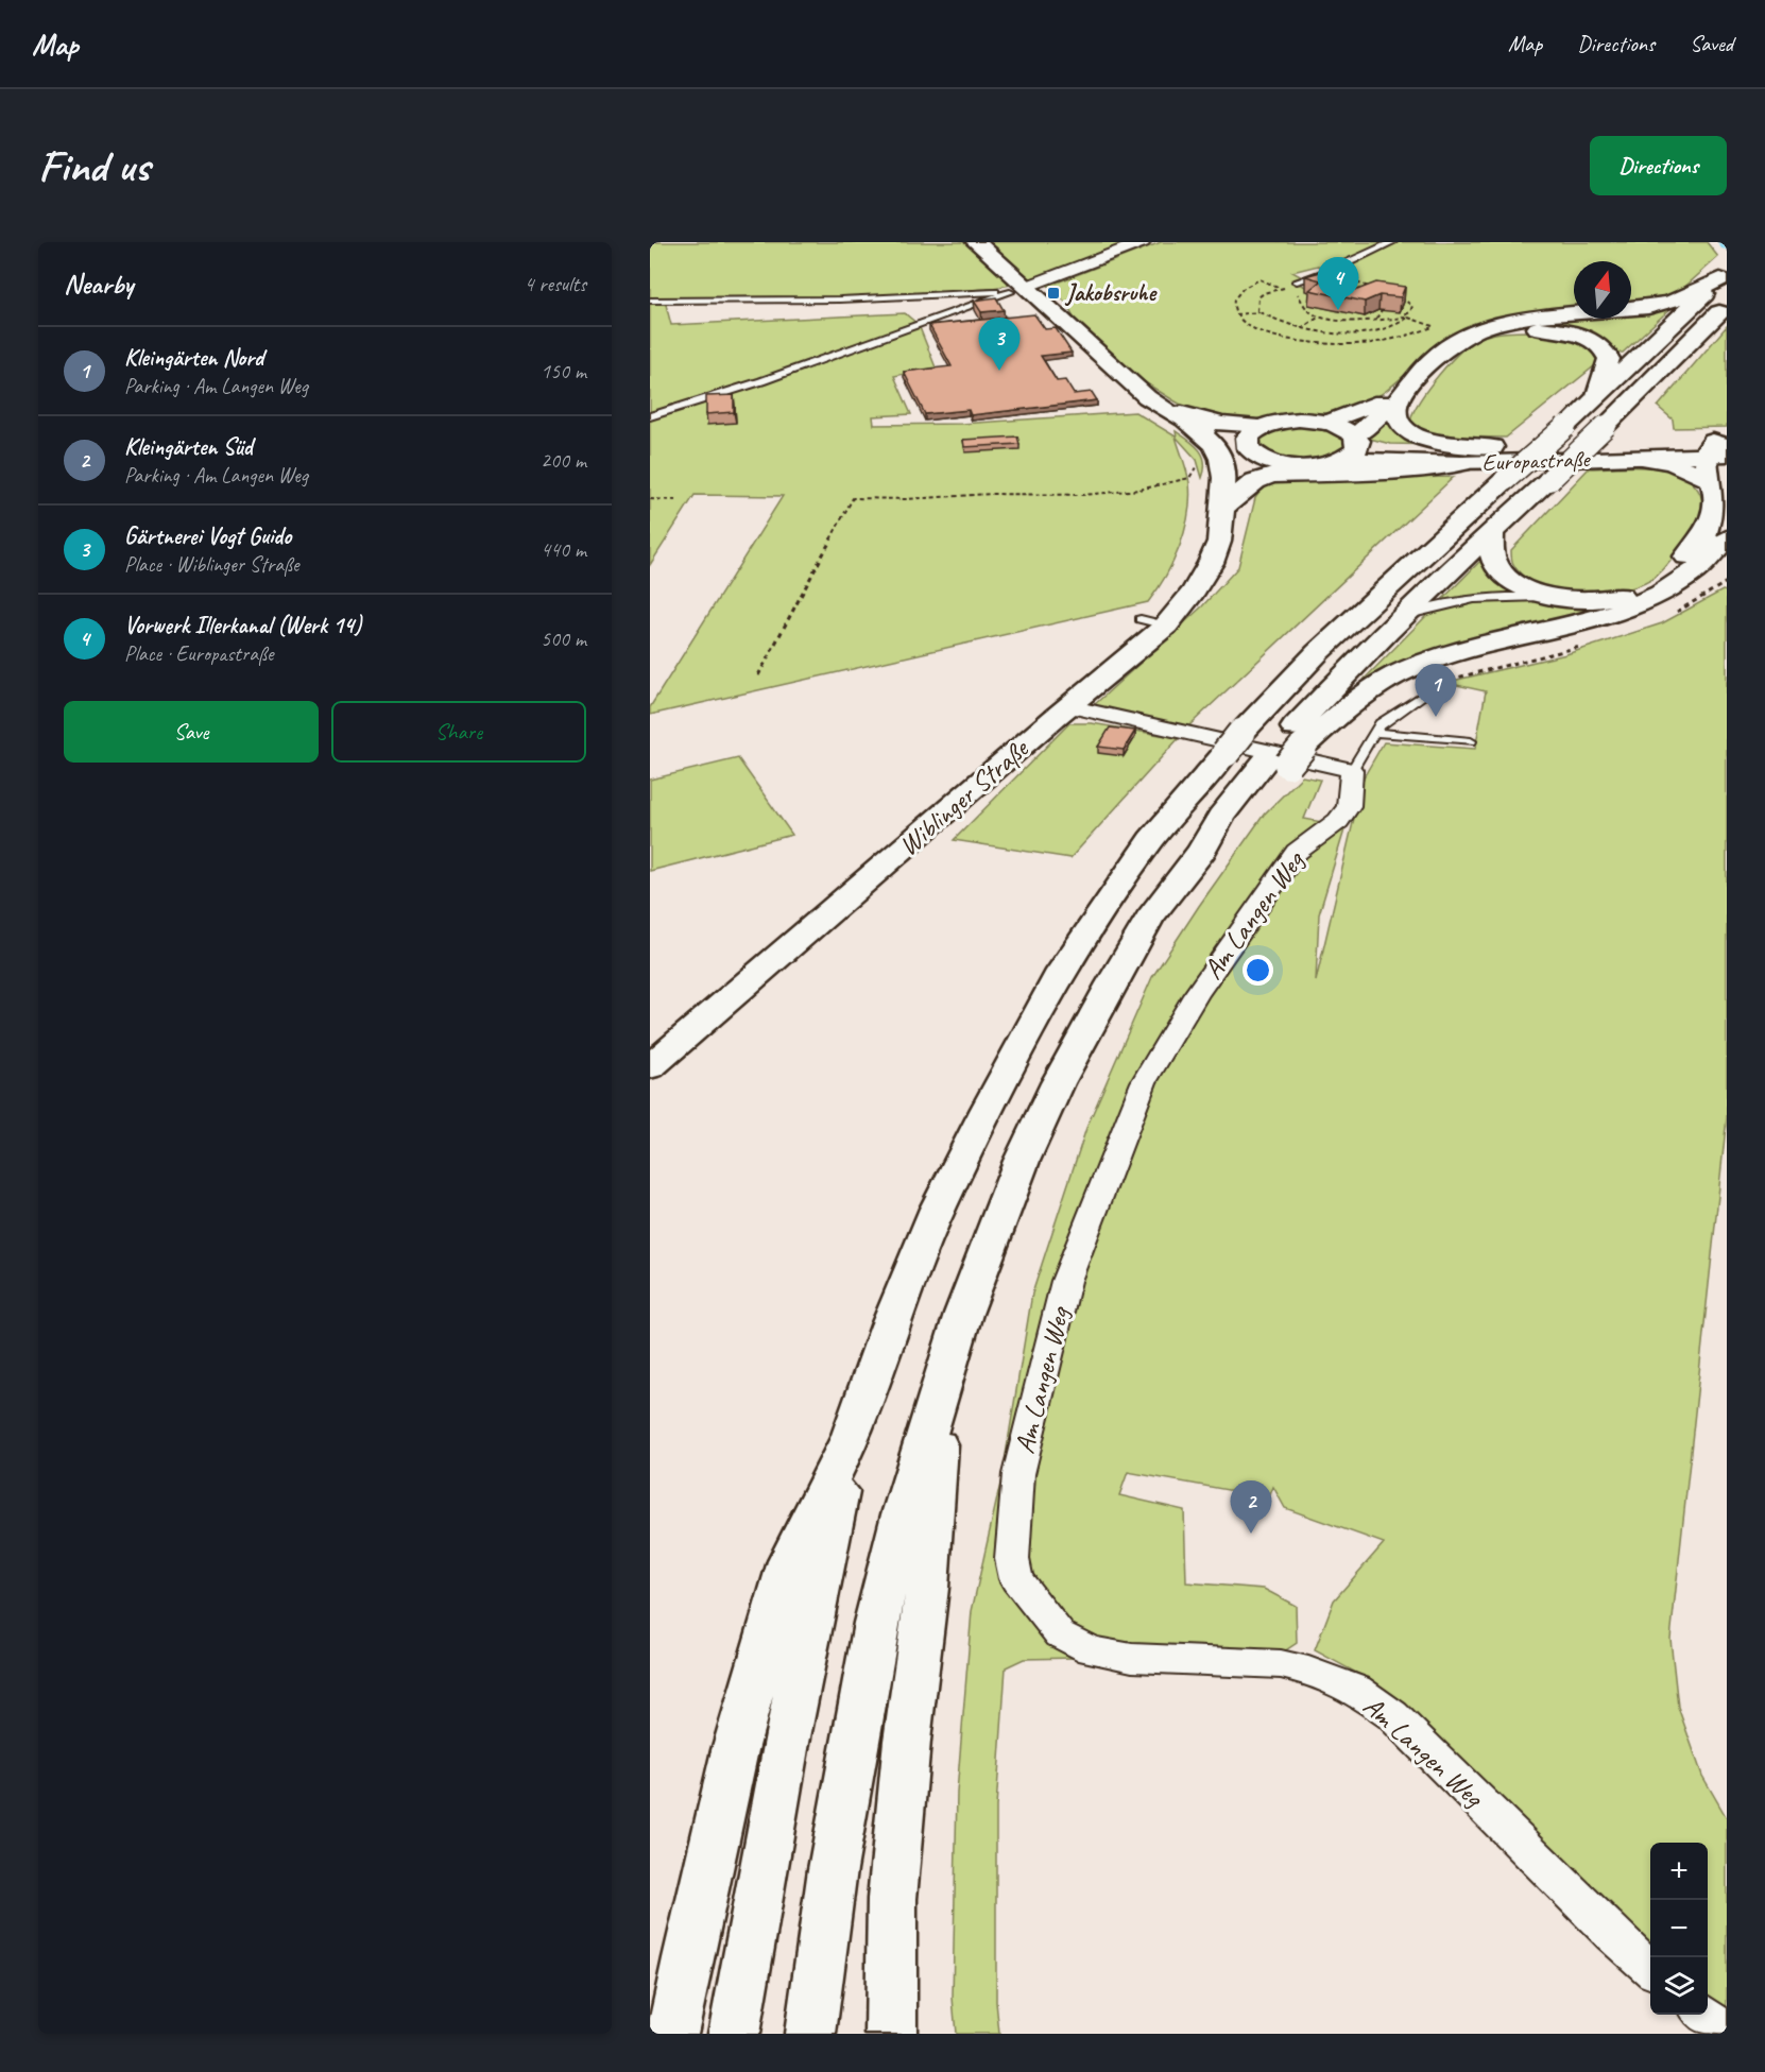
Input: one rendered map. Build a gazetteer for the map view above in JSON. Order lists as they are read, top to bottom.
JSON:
{
  "streets": {
    "main road": ["Europastraße", "Wiblinger Straße"],
    "street": ["Am Langen Weg"]
  },
  "places": {
    "transit": ["Jakobsruhe"]
  },
  "north": "top",
  "page": {
    "header": "Map",
    "nav": ["Map", "Directions", "Saved"],
    "buttons": [
      "Directions",
      ["Save", "Share"]
    ],
    "title": "Find us",
    "heading": ["Nearby", "4 results"],
    "pins": [
      "4",
      "3",
      "1",
      "2"
    ],
    "list": [
      {
        "mark": "1",
        "name": "Kleingärten Nord",
        "note": "Parking · Am Langen Weg",
        "value": "150 m"
      },
      {
        "mark": "2",
        "name": "Kleingärten Süd",
        "note": "Parking · Am Langen Weg",
        "value": "200 m"
      },
      {
        "mark": "3",
        "name": "Gärtnerei Vogt Guido",
        "note": "Place · Wiblinger Straße",
        "value": "440 m"
      },
      {
        "mark": "4",
        "name": "Vorwerk Illerkanal (Werk 14)",
        "note": "Place · Europastraße",
        "value": "500 m"
      }
    ],
    "map_buttons": ["+", "−"]
  }
}
